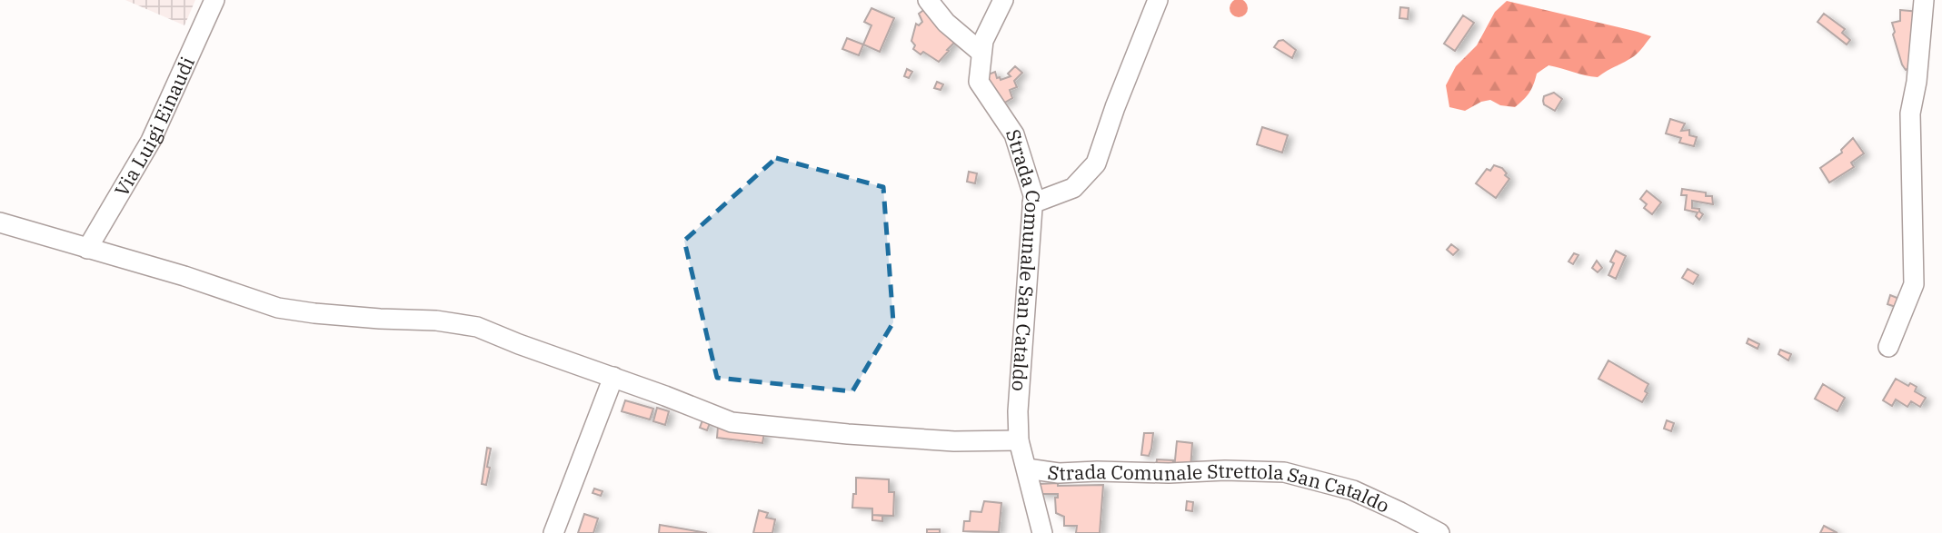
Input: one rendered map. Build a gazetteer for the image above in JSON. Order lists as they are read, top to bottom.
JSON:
{
  "streets": {
    "street": ["Via Luigi Einaudi", "Strada Comunale San Cataldo", "Strada Comunale Strettola San Cataldo"]
  },
  "crossings": [
    ["Strada Comunale San Cataldo", "Strada Comunale Strettola San Cataldo"]
  ]
}
